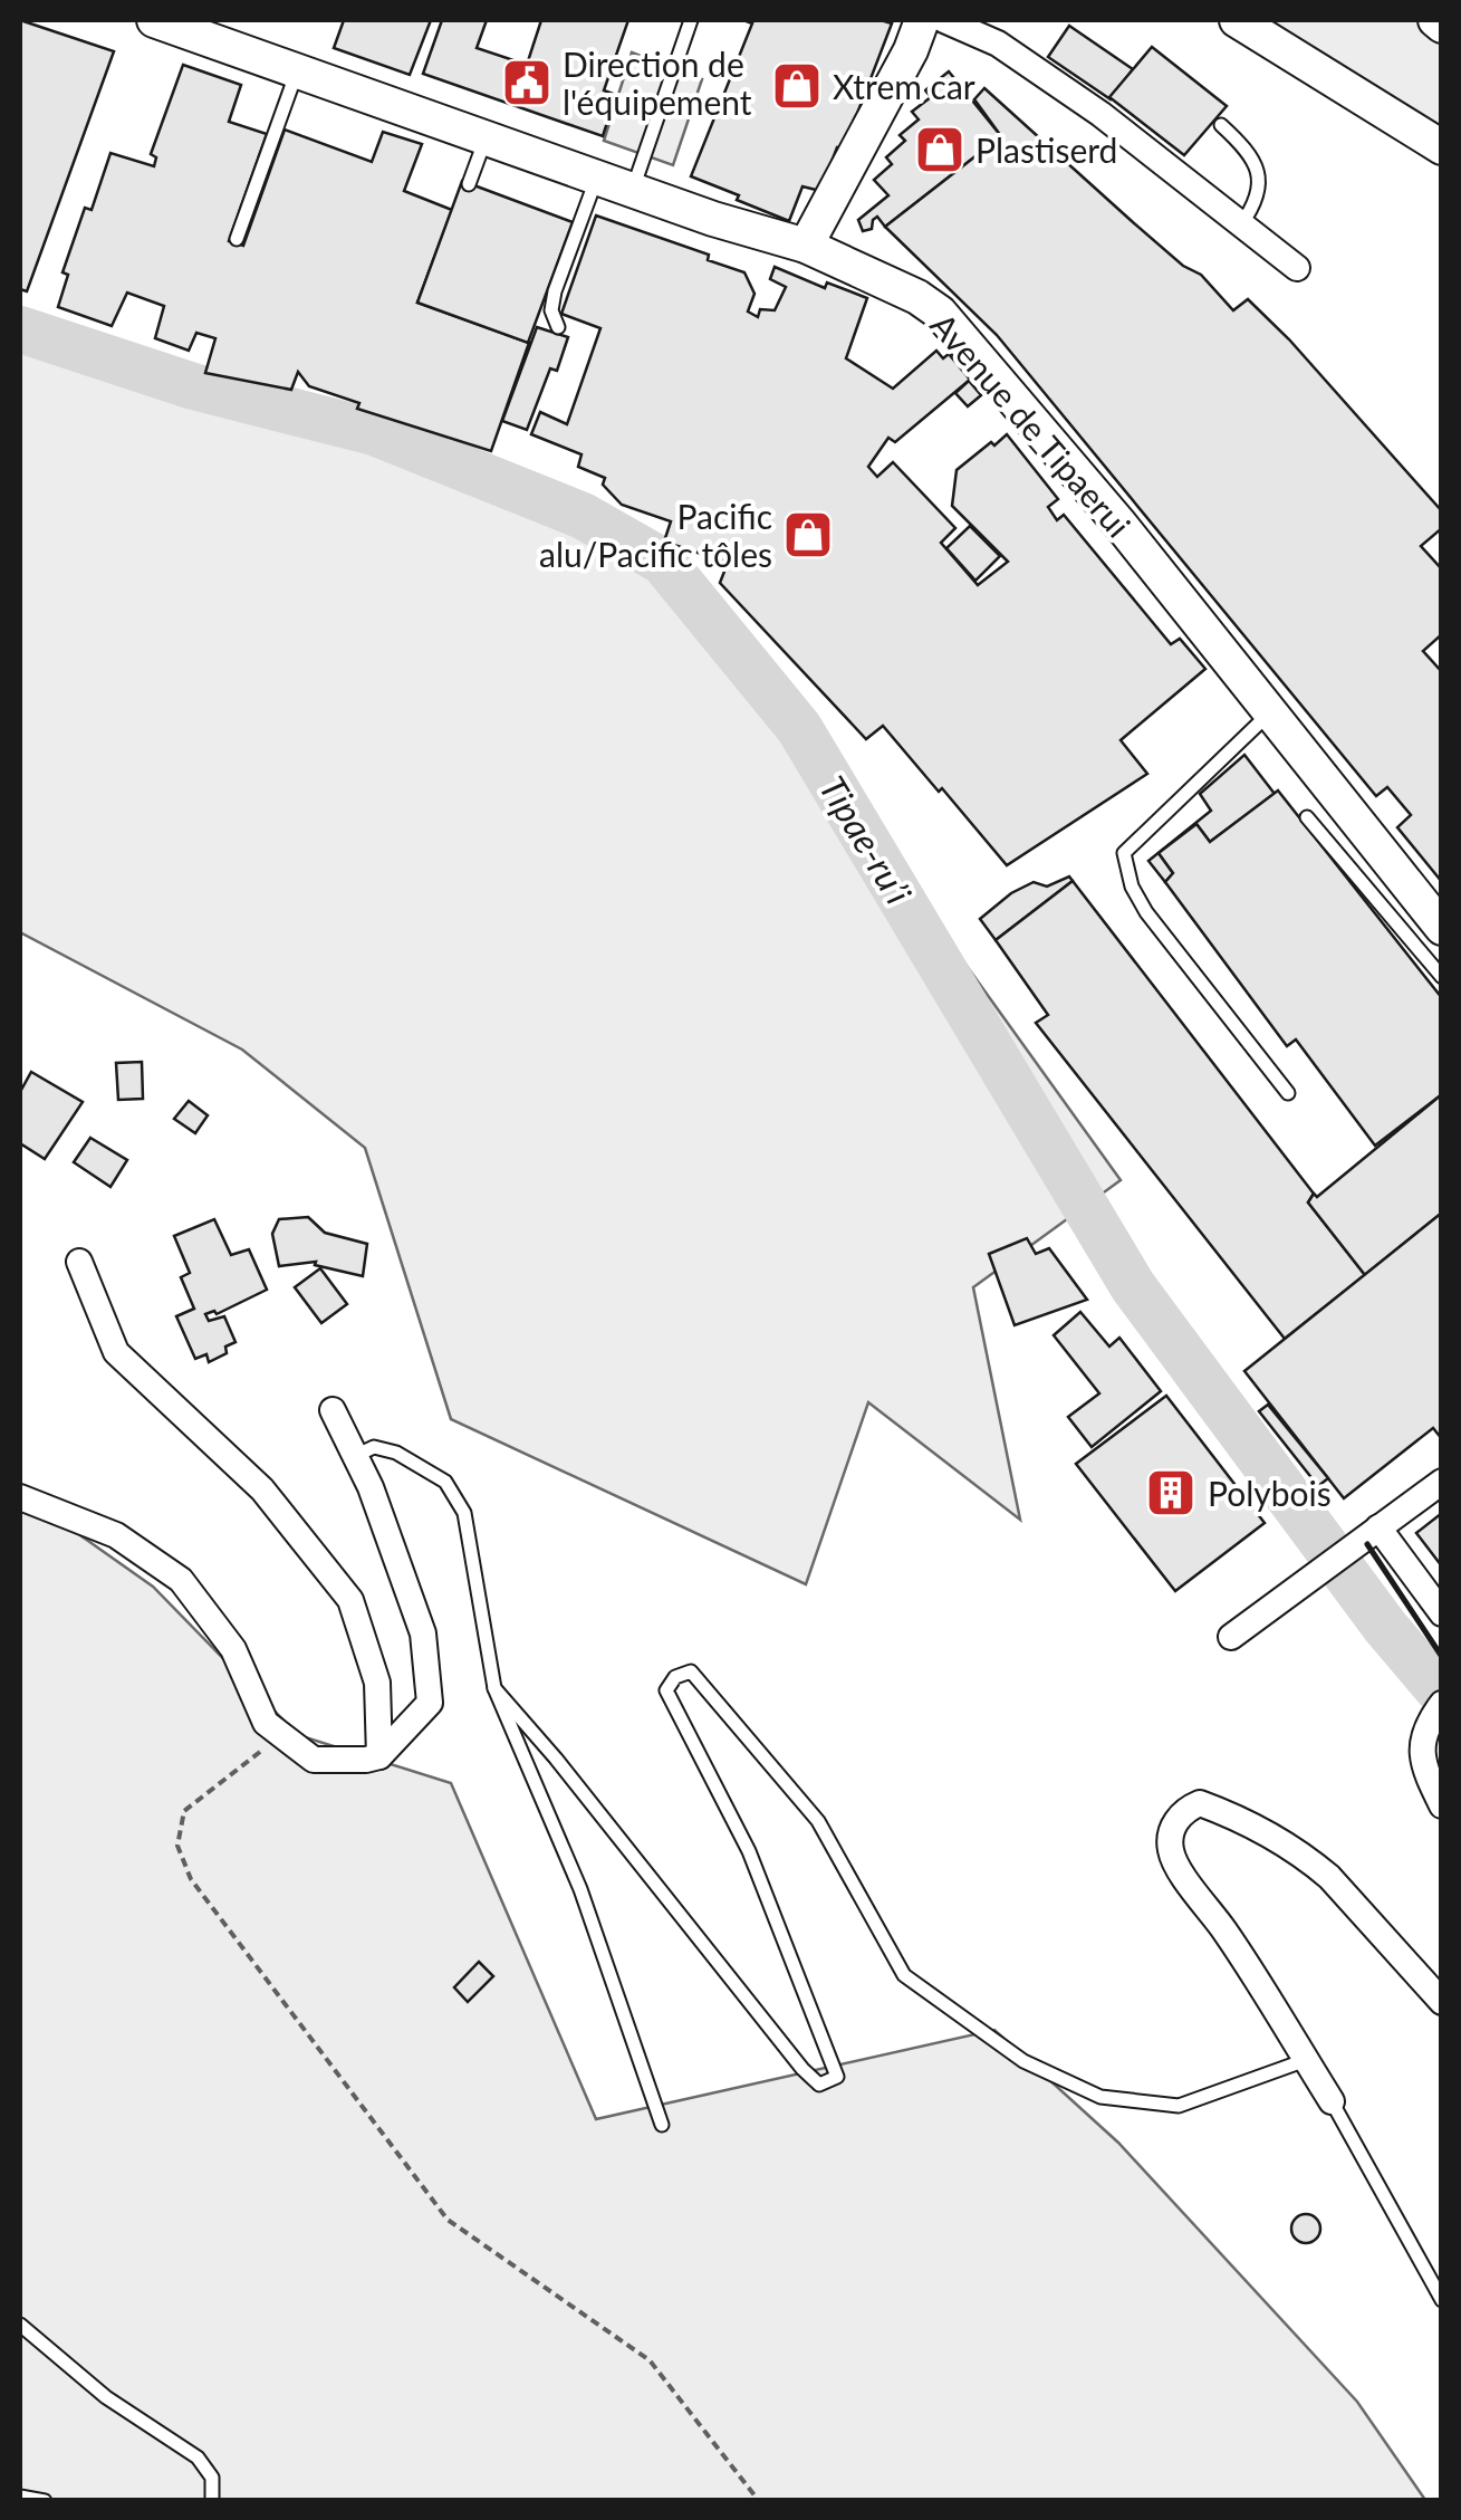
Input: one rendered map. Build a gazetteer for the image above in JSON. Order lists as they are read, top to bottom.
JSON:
{
  "streets": {
    "main road": ["Avenue de Tipaerui"]
  },
  "water": ["Tipae-ru’i"],
  "places": {
    "public building": ["Direction de l'équipement"],
    "shop": ["Xtrem car", "Plastiserd", "Pacific alu/Pacific tôles"],
    "building": ["Polybois"]
  }
}
